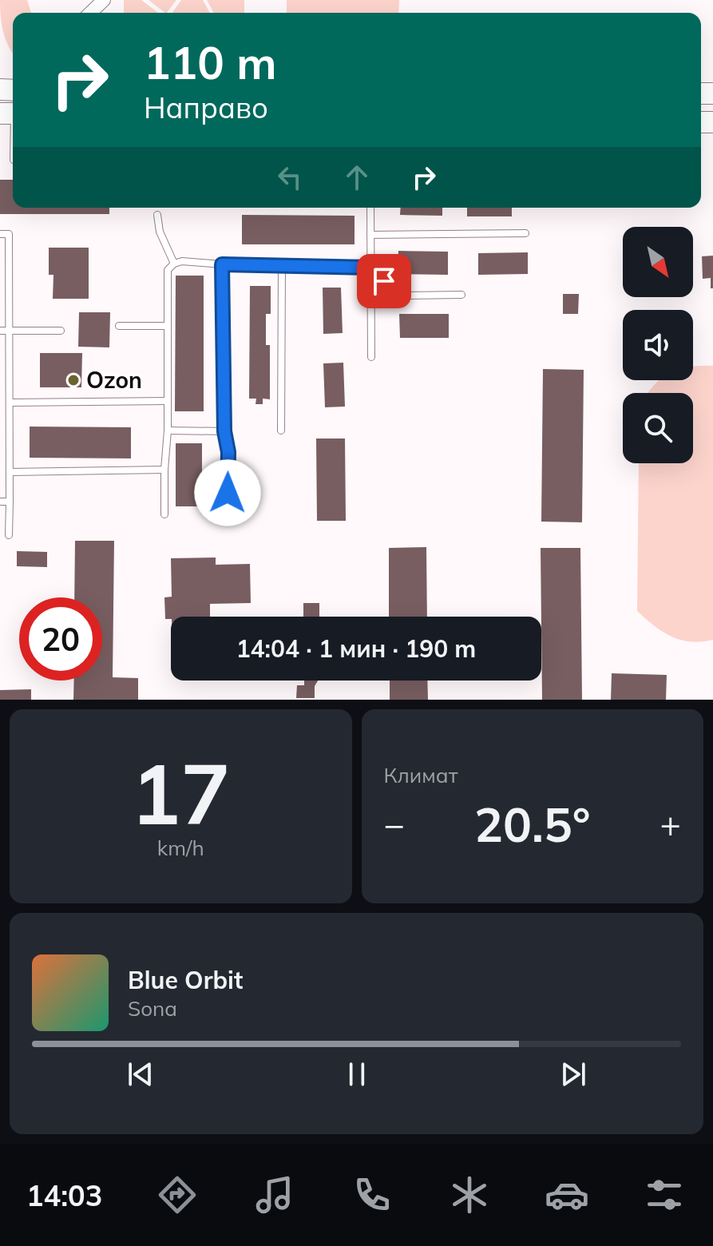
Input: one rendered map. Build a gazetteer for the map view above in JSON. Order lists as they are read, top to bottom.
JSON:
{
  "places": ["Ozon"],
  "north": "bottom right",
  "page": {
    "turn": ["110 m", "Направо"],
    "limit": "20",
    "trip": "14:04 · 1 мин · 190 m",
    "tile": [
      ["17", "km/h"],
      "Климат"
    ],
    "heat": ["−", "20.5°", "+"],
    "song": ["Blue Orbit", "Sona"],
    "tabs": "14:03"
  }
}
